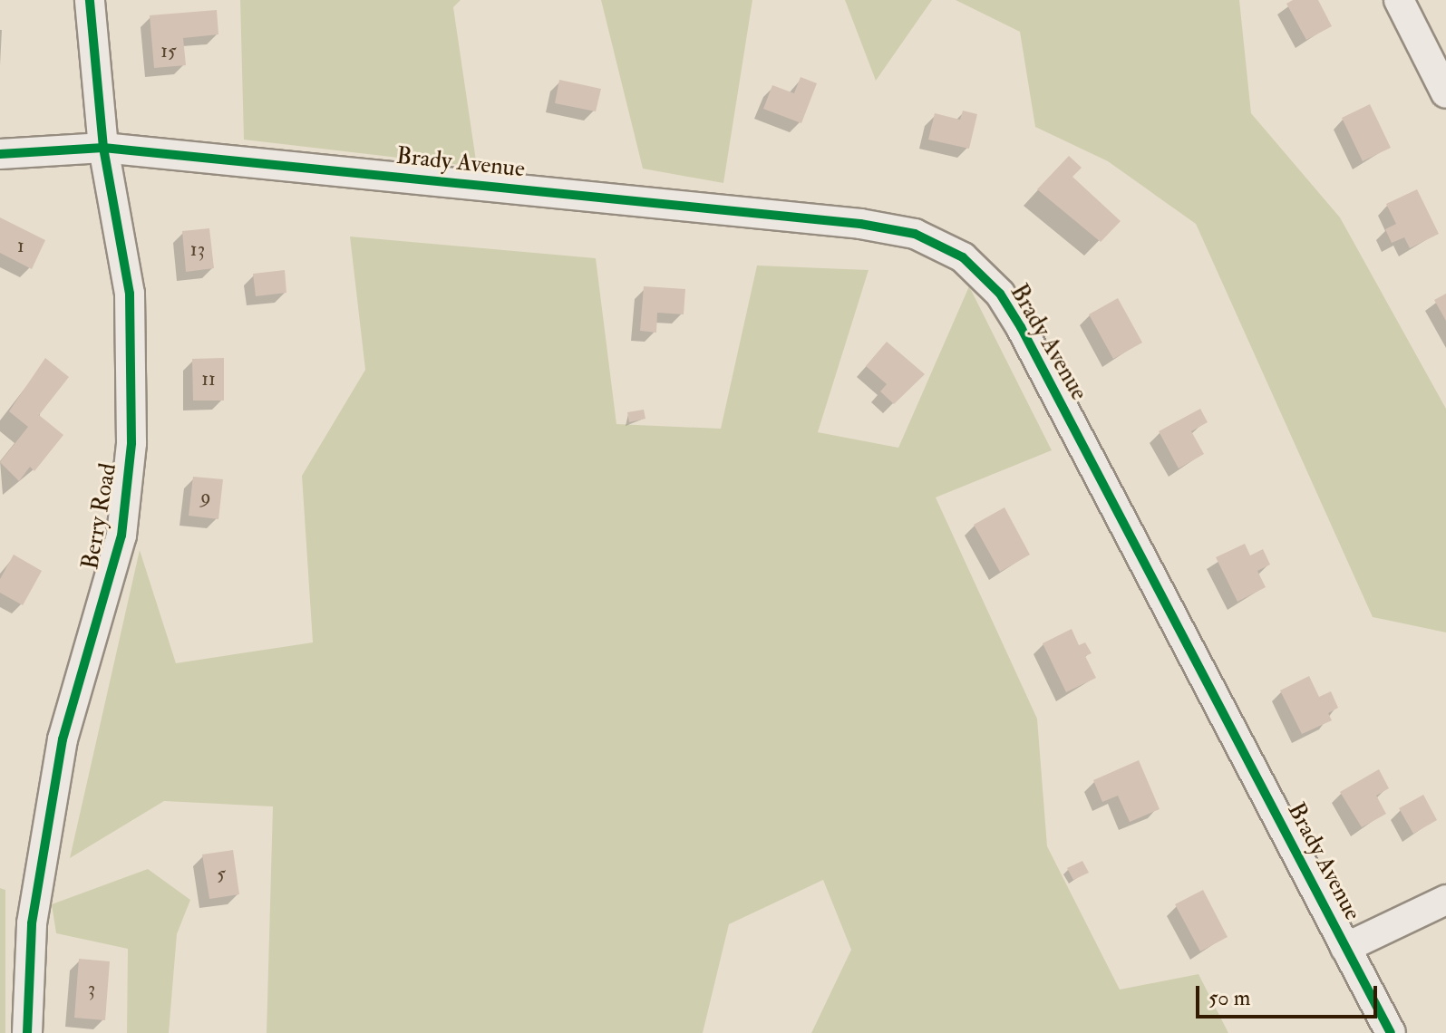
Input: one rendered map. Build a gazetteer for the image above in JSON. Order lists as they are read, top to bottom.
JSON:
{
  "streets": {
    "street": ["Brady Avenue", "Berry Road"]
  },
  "crossings": [
    ["Brady Avenue", "Berry Road"]
  ],
  "house_numbers": [
    "15",
    "1",
    "13",
    "11",
    "9",
    "5",
    "3"
  ],
  "scale_bar": "50 m"
}
